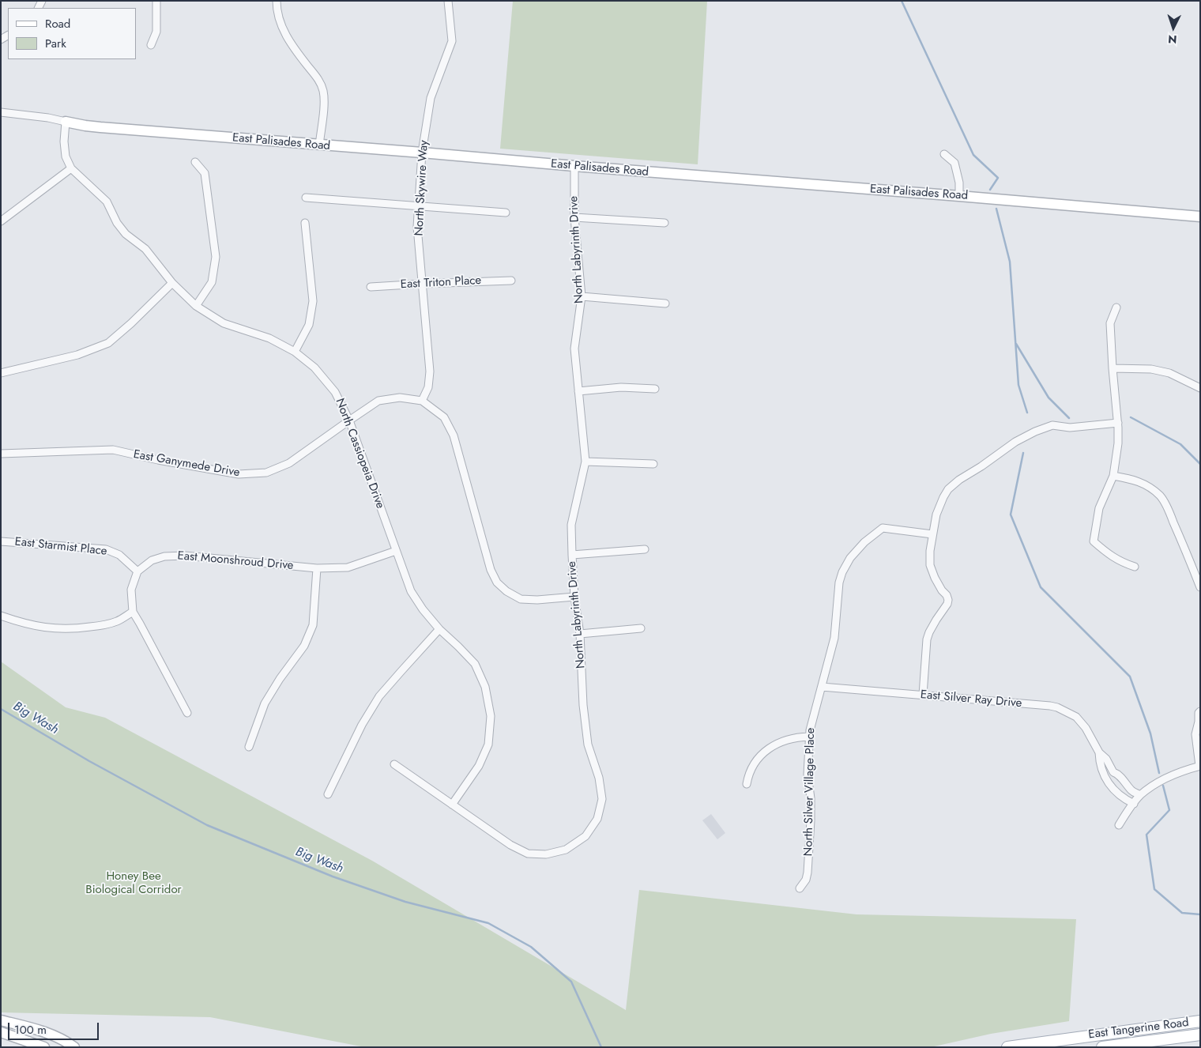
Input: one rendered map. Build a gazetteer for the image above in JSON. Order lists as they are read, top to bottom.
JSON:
{
  "streets": {
    "main road": ["East Tangerine Road"],
    "street": [
      "East Palisades Road",
      "North Skywire Way",
      "North Labyrinth Drive",
      "East Triton Place",
      "North Cassiopeia Drive",
      "East Ganymede Drive",
      "East Starmist Place",
      "East Moonshroud Drive",
      "East Silver Ray Drive",
      "North Silver Village Place"
    ]
  },
  "crossings": [
    ["East Palisades Road", "North Skywire Way"],
    ["East Palisades Road", "North Labyrinth Drive"],
    ["East Palisades Road", "North Cassiopeia Drive"],
    ["North Skywire Way", "East Triton Place"],
    ["North Skywire Way", "East Ganymede Drive"],
    ["North Labyrinth Drive", "North Cassiopeia Drive"],
    ["North Labyrinth Drive", "East Ganymede Drive"],
    ["North Cassiopeia Drive", "East Ganymede Drive"],
    ["North Cassiopeia Drive", "East Moonshroud Drive"],
    ["East Starmist Place", "East Moonshroud Drive"],
    ["East Silver Ray Drive", "North Silver Village Place"]
  ],
  "water": ["Big Wash"],
  "parks": ["Honey Bee Biological Corridor"],
  "legend": ["Road", "Park"],
  "scale_bar": "100 m",
  "north": "bottom"
}
